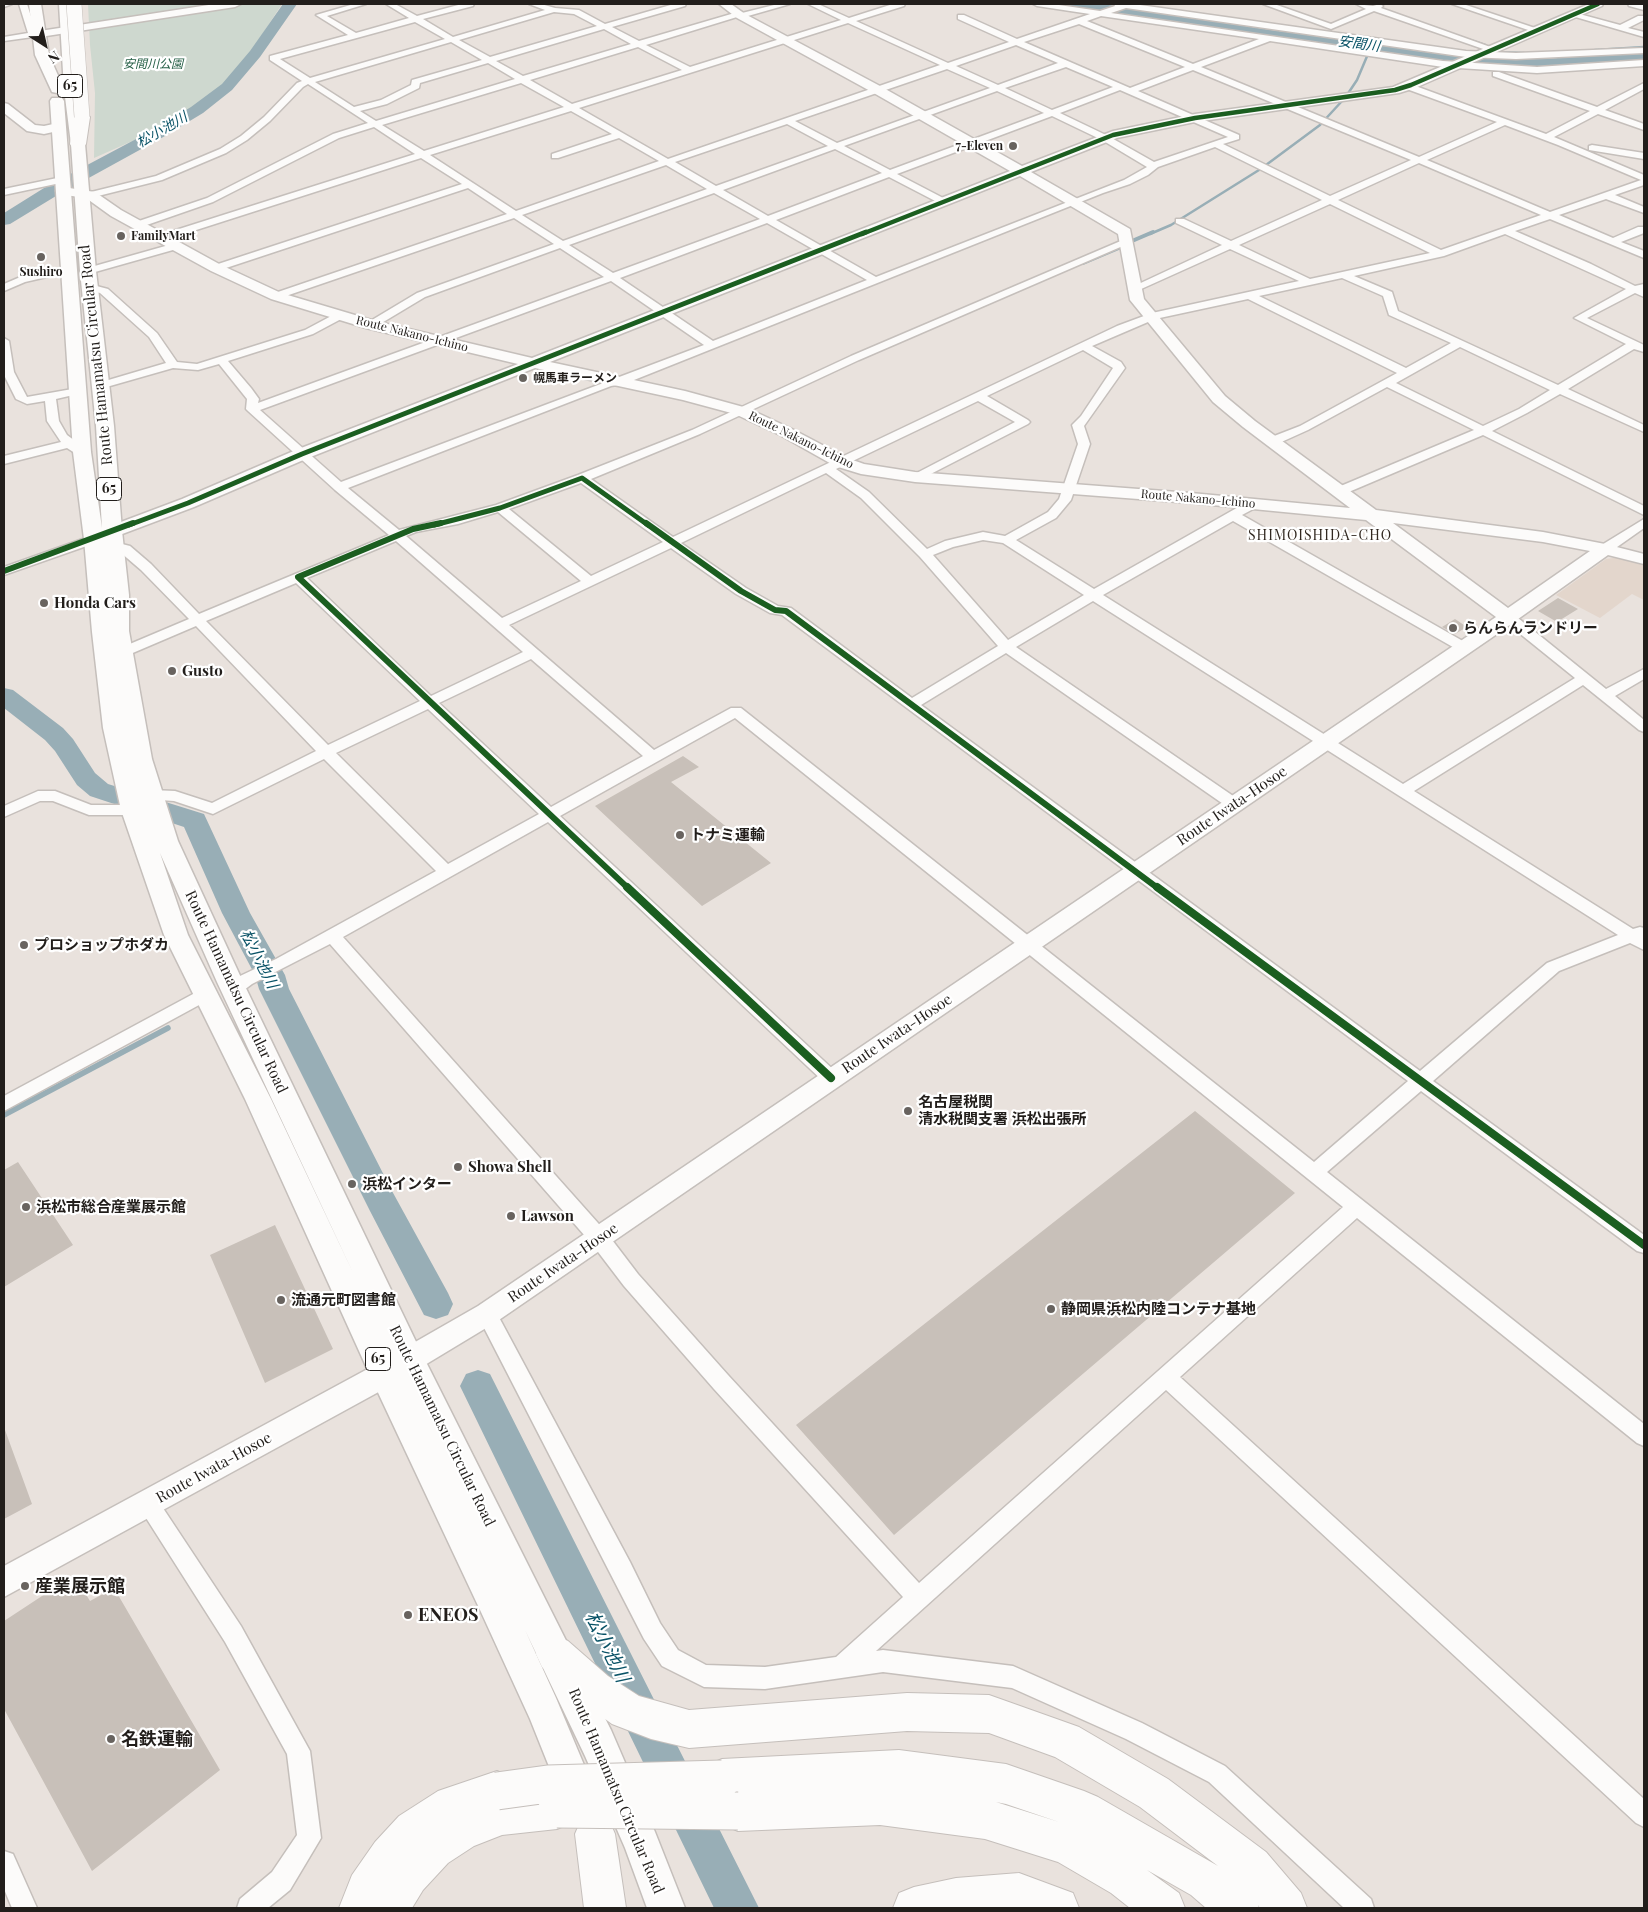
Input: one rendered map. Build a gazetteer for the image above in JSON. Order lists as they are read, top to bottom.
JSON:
{
  "streets": {
    "main road": ["65", "Route Hamamatsu Circular Road"],
    "street": ["Route Nakano-Ichino", "Route Iwata-Hosoe"]
  },
  "crossings": [
    ["65", "Route Hamamatsu Circular Road"],
    ["Route Nakano-Ichino", "Route Hamamatsu Circular Road"],
    ["Route Nakano-Ichino", "Route Iwata-Hosoe"],
    ["Route Hamamatsu Circular Road", "Route Iwata-Hosoe"]
  ],
  "districts": ["SHIMOISHIDA-CHO"],
  "water": ["安間川", "松小池川"],
  "parks": ["安間川公園"],
  "places": [
    "7-Eleven",
    "FamilyMart",
    "Sushiro",
    "幌馬車ラーメン",
    "Honda Cars",
    "らんらんランドリー",
    "Gusto",
    "トナミ運輸",
    "プロショップホダカ",
    "名古屋税関 清水税関支署 浜松出張所",
    "Showa Shell",
    "浜松インター",
    "浜松市総合産業展示館",
    "Lawson",
    "流通元町図書館",
    "静岡県浜松内陸コンテナ基地",
    "産業展示館",
    "ENEOS",
    "名鉄運輸"
  ],
  "north": "bottom right"
}
